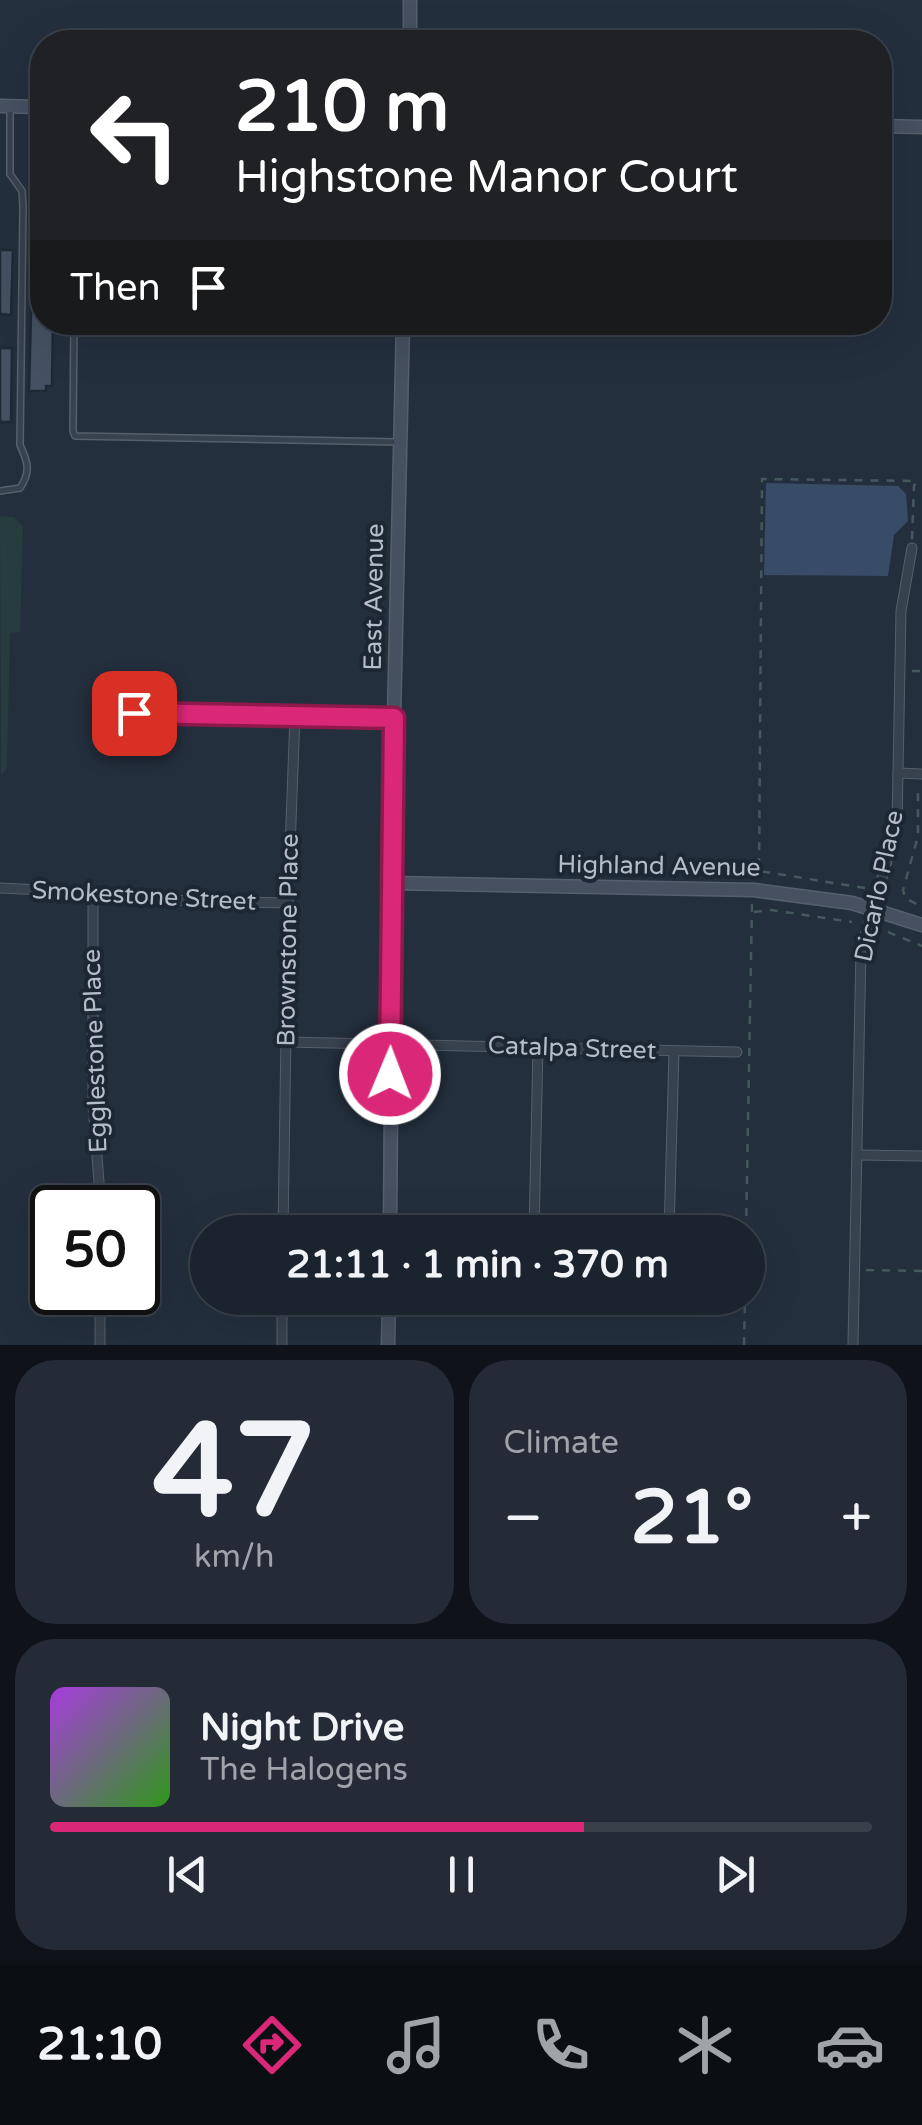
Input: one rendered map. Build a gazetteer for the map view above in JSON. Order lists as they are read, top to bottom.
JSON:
{
  "streets": {
    "main road": ["East Avenue", "Highland Avenue"],
    "street": [
      "Dicarlo Place",
      "Smokestone Street",
      "Brownstone Place",
      "Catalpa Street",
      "Egglestone Place"
    ]
  },
  "crossings": [
    ["East Avenue", "Highland Avenue"],
    ["East Avenue", "Catalpa Street"],
    ["Highland Avenue", "Dicarlo Place"],
    ["Smokestone Street", "Brownstone Place"],
    ["Smokestone Street", "Egglestone Place"],
    ["Brownstone Place", "Catalpa Street"]
  ],
  "page": {
    "turn": ["210 m", "Highstone Manor Court"],
    "then": "Then",
    "limit": "50",
    "trip": "21:11 · 1 min · 370 m",
    "tile": [
      ["47", "km/h"],
      "Climate"
    ],
    "heat": ["−", "21°", "+"],
    "song": ["Night Drive", "The Halogens"],
    "tabs": "21:10"
  }
}
